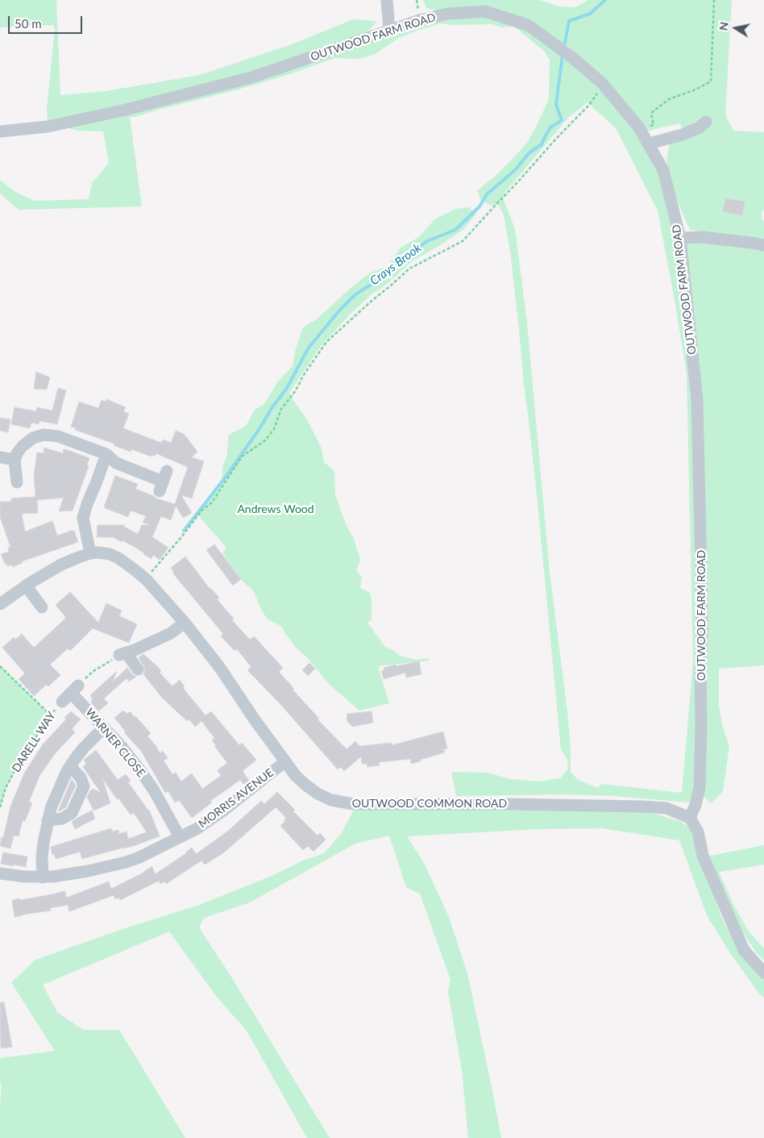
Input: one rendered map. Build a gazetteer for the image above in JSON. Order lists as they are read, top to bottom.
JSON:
{
  "streets": {
    "street": [
      "OUTWOOD FARM ROAD",
      "WARNER CLOSE",
      "MORRIS AVENUE",
      "OUTWOOD COMMON ROAD"
    ],
    "path": ["DARELL WAY"]
  },
  "crossings": [
    ["OUTWOOD FARM ROAD", "OUTWOOD COMMON ROAD"],
    ["DARELL WAY", "WARNER CLOSE"],
    ["WARNER CLOSE", "MORRIS AVENUE"],
    ["MORRIS AVENUE", "OUTWOOD COMMON ROAD"]
  ],
  "water": ["Crays Brook"],
  "parks": ["Andrews Wood"],
  "scale_bar": "50 m",
  "north": "left"
}
